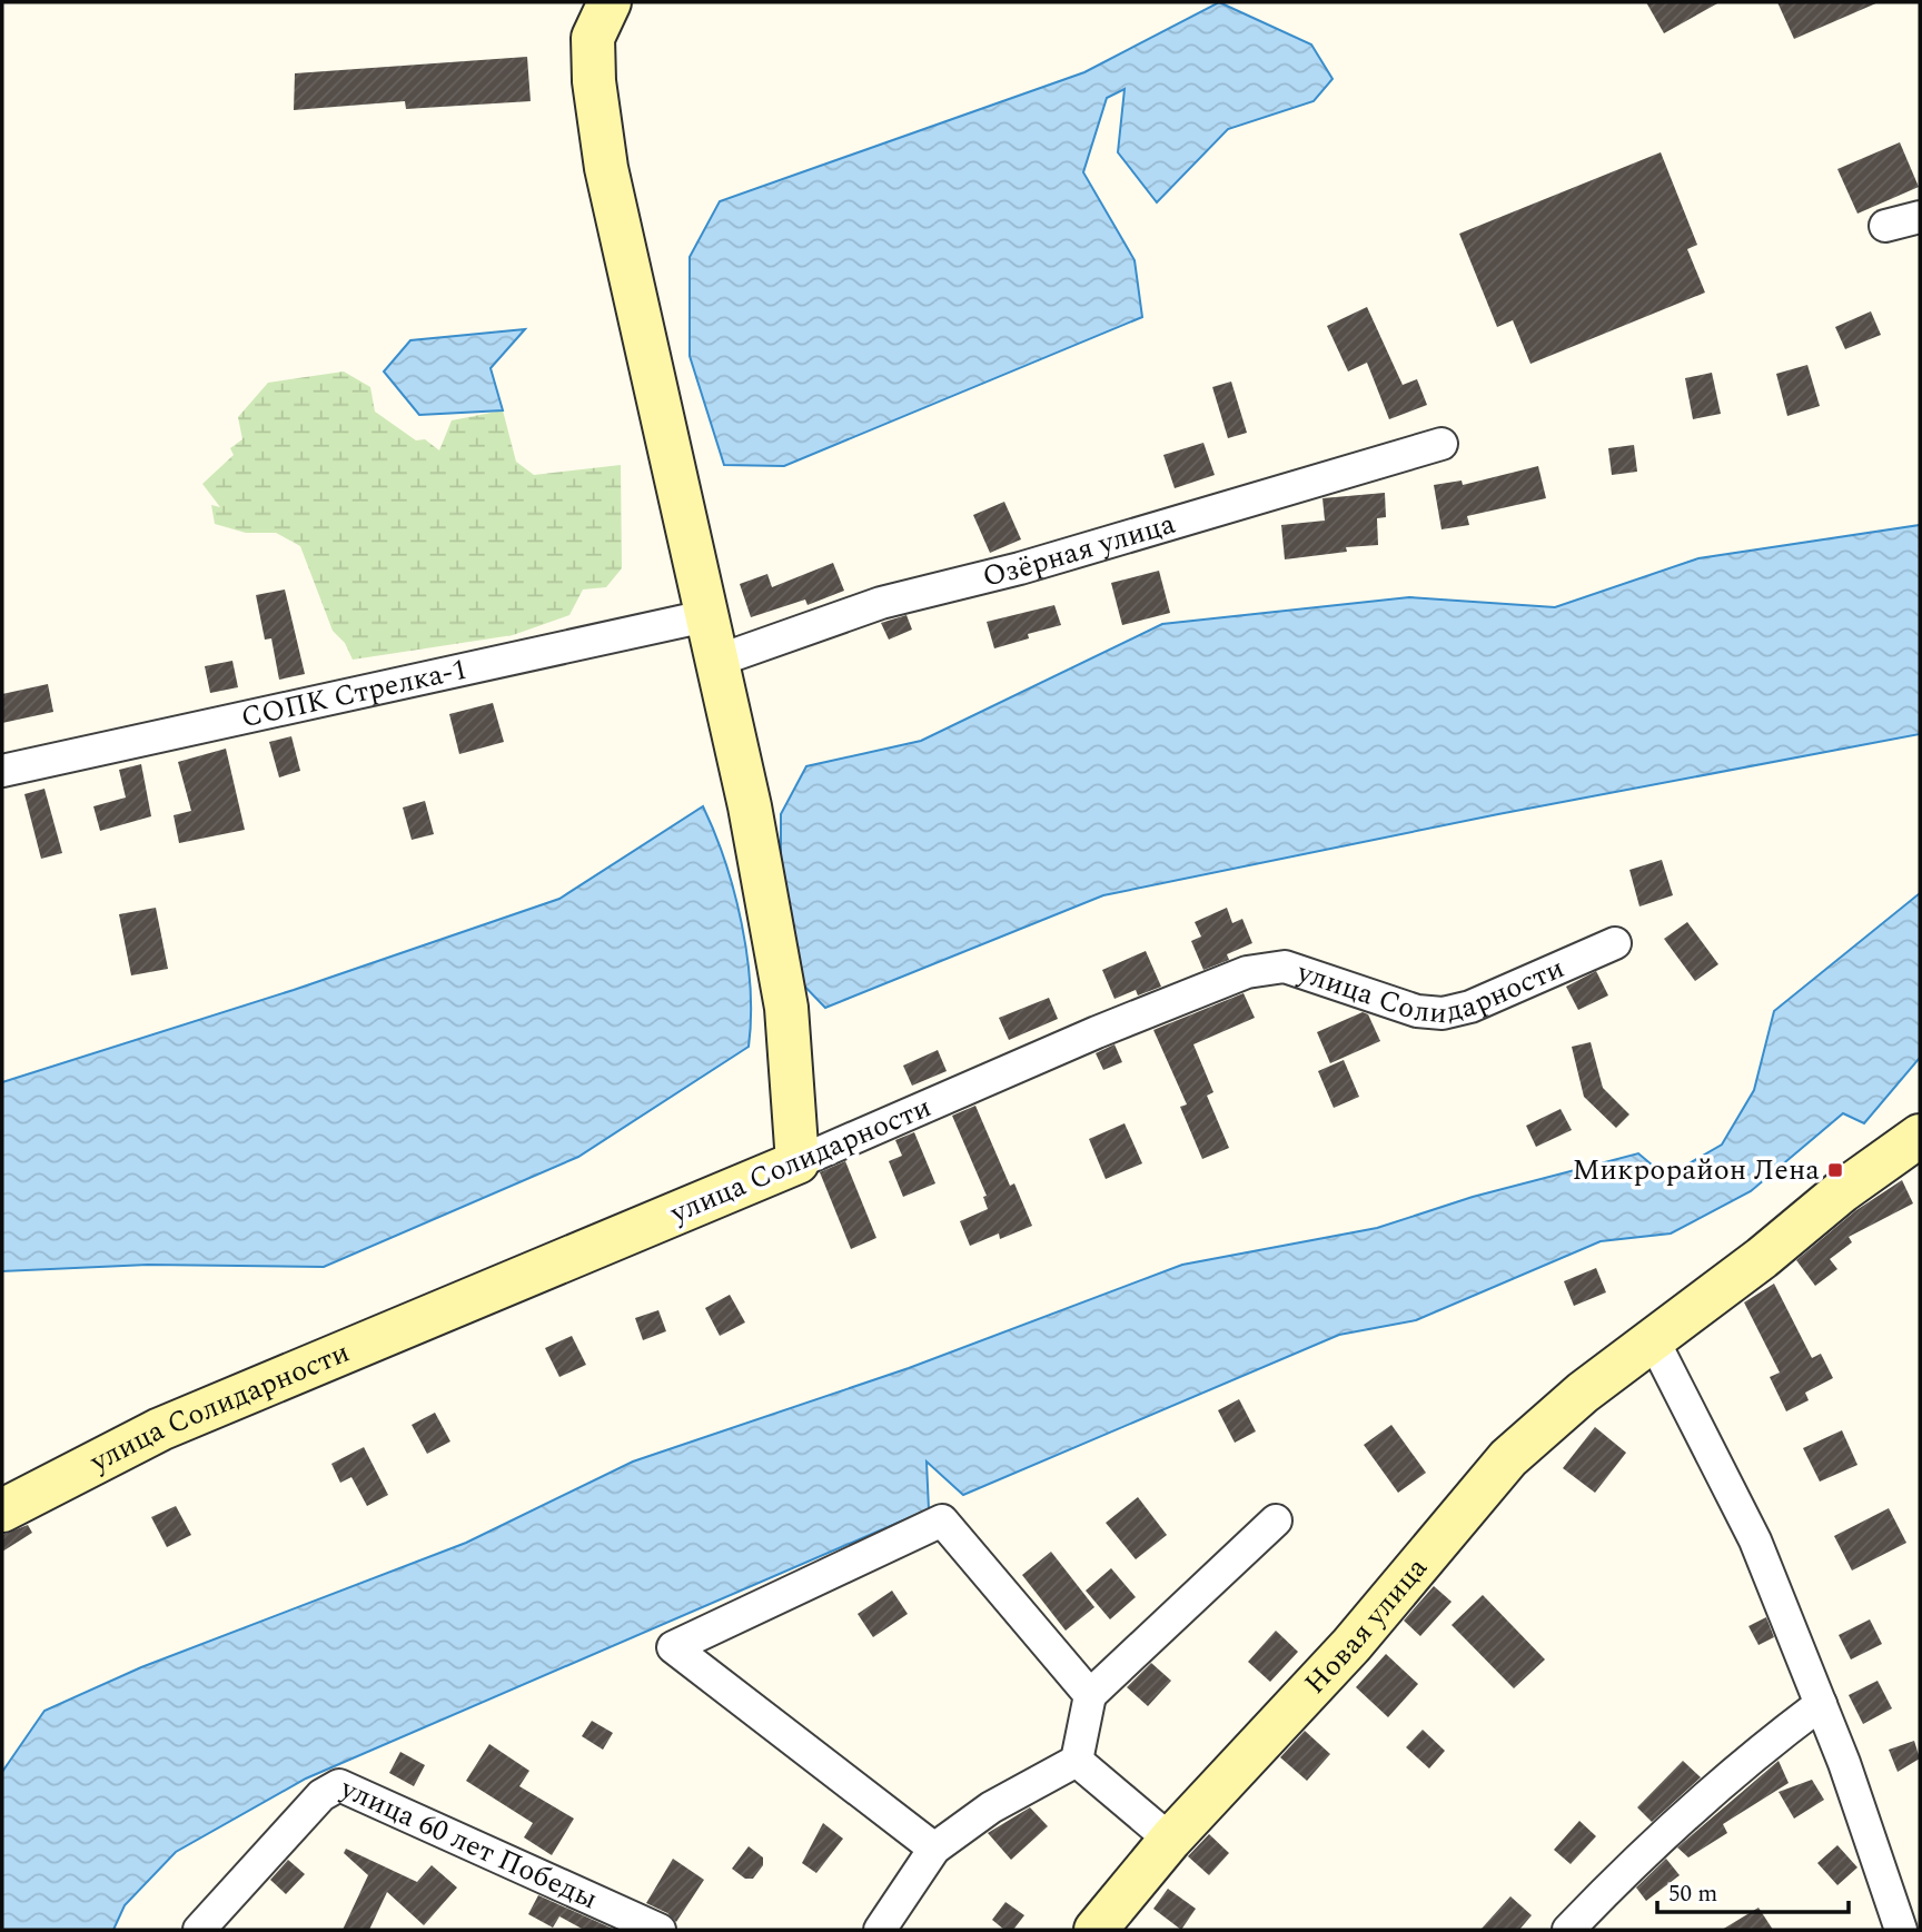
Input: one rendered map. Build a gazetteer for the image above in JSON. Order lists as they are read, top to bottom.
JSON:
{
  "streets": {
    "street": [
      "Озёрная улица",
      "СОПК Стрелка-1",
      "улица Солидарности",
      "Новая улица",
      "улица 60 лет Победы"
    ]
  },
  "places": {
    "transit": ["Микрорайон Лена"]
  },
  "scale_bar": "50 m"
}
